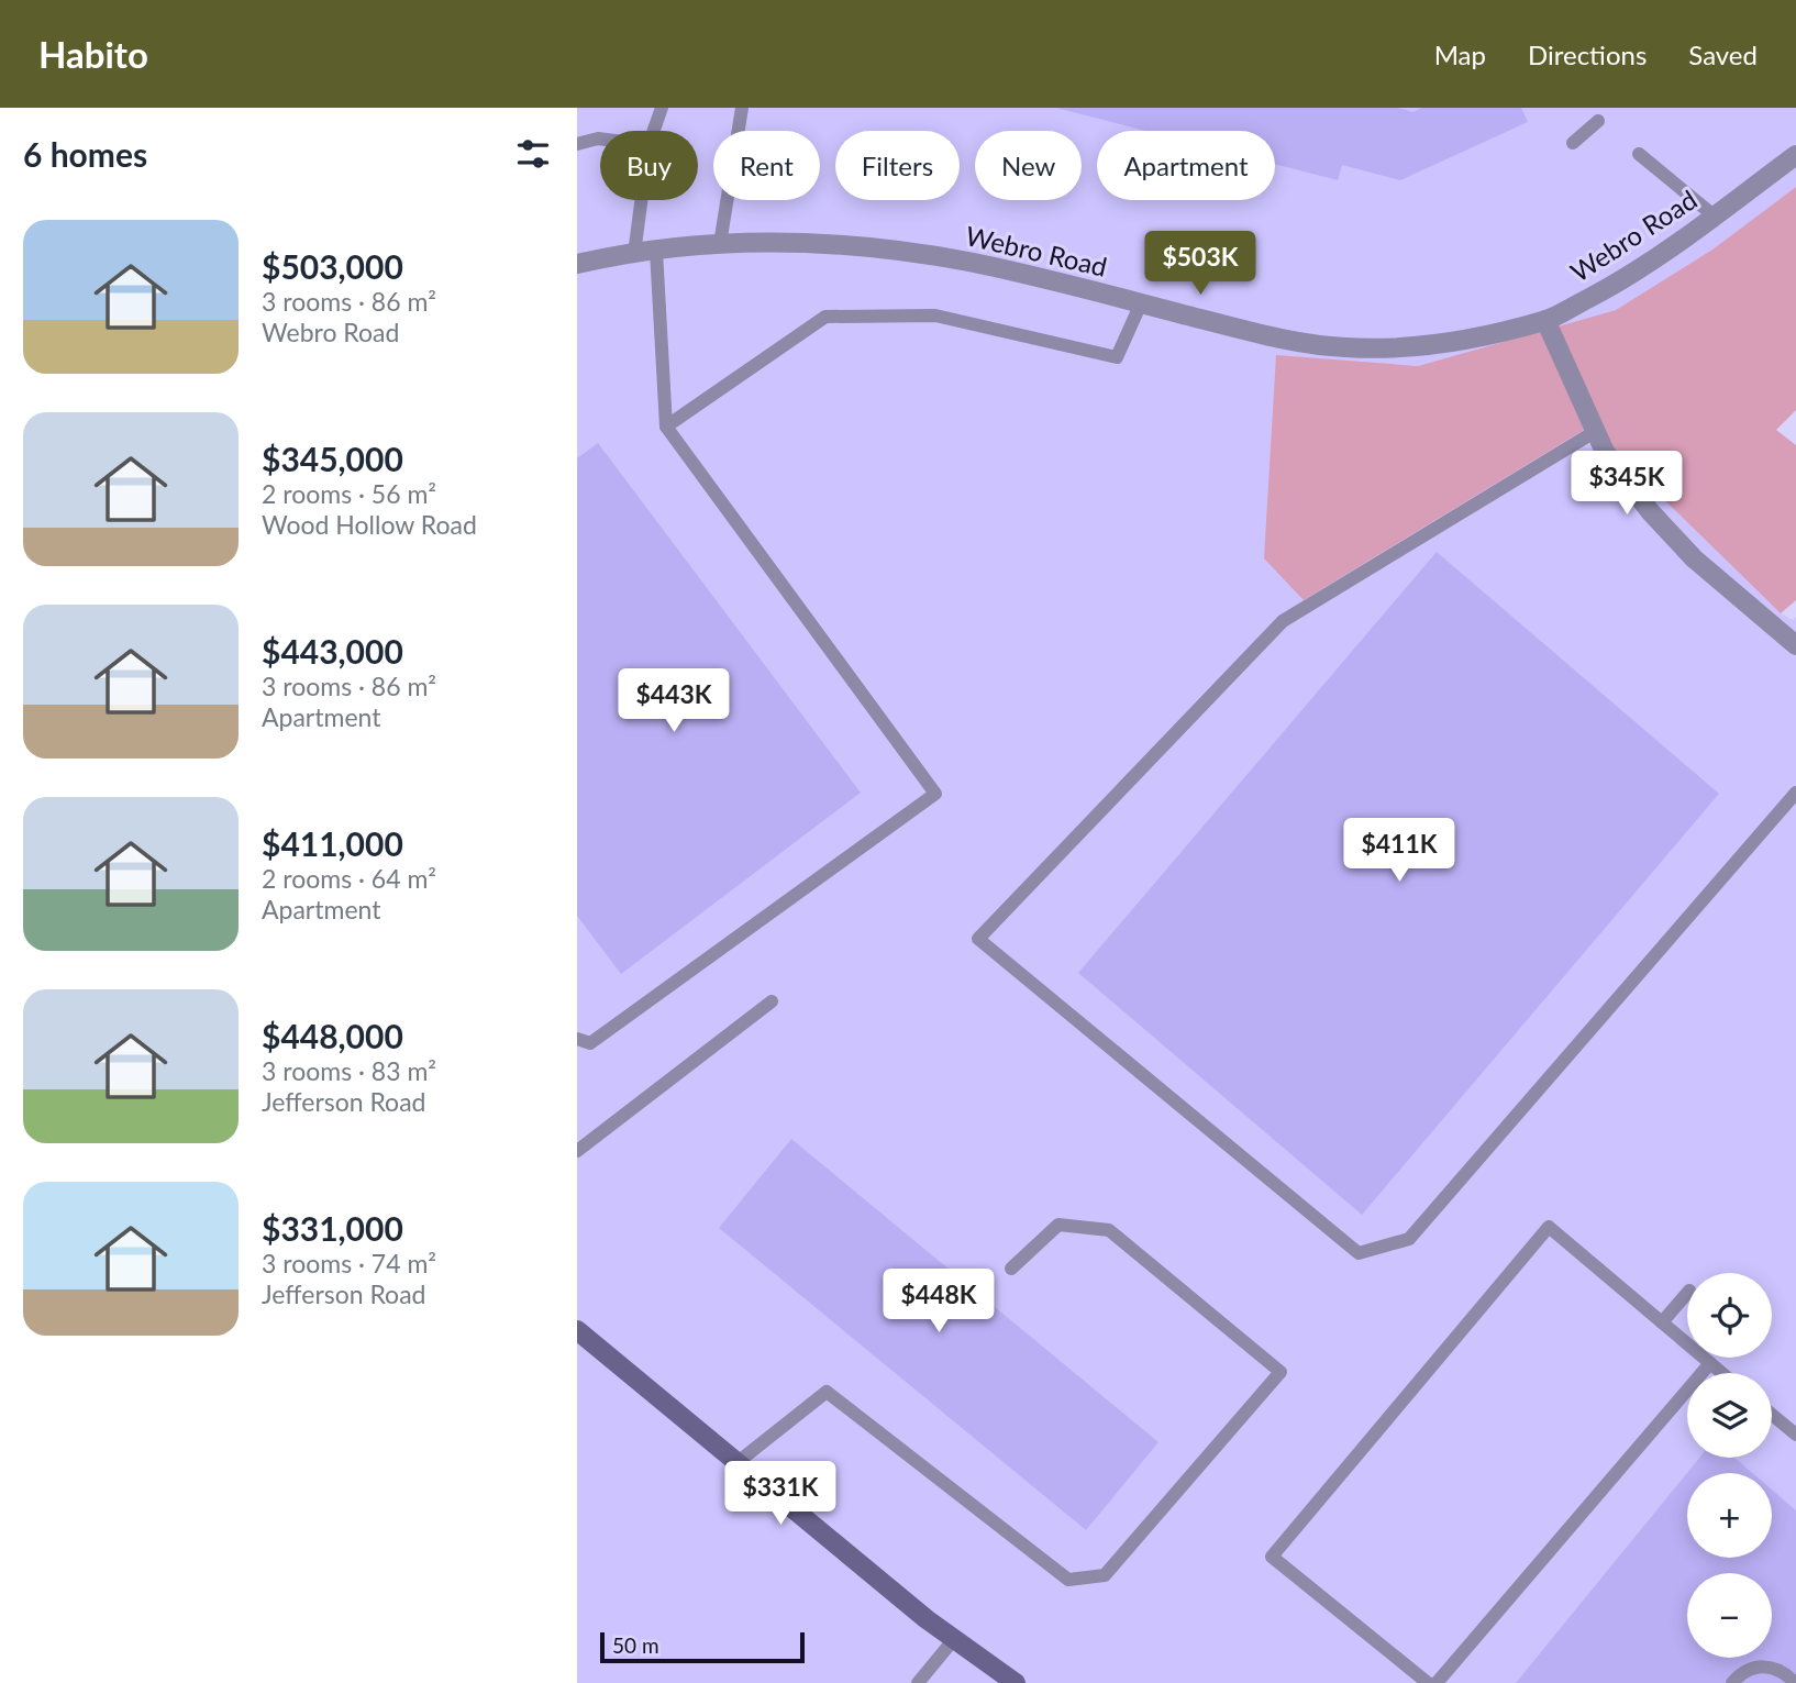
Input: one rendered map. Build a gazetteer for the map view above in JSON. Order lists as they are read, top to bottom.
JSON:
{
  "streets": {
    "street": ["Webro Road"]
  },
  "scale_bar": "50 m",
  "page": {
    "header": "Habito",
    "nav": ["Map", "Directions", "Saved"],
    "heading": "6 homes",
    "chip": [
      "Buy",
      "Rent",
      "Filters",
      "New",
      "Apartment"
    ],
    "list": [
      {
        "name": "$503,000",
        "note": "3 rooms · 86 m² · Webro Road"
      },
      {
        "name": "$345,000",
        "note": "2 rooms · 56 m² · Wood Hollow Road"
      },
      {
        "name": "$443,000",
        "note": "3 rooms · 86 m² · Apartment"
      },
      {
        "name": "$411,000",
        "note": "2 rooms · 64 m² · Apartment"
      },
      {
        "name": "$448,000",
        "note": "3 rooms · 83 m² · Jefferson Road"
      },
      {
        "name": "$331,000",
        "note": "3 rooms · 74 m² · Jefferson Road"
      }
    ],
    "price": [
      "$503K",
      "$345K",
      "$443K",
      "$411K",
      "$448K",
      "$331K"
    ],
    "map_buttons": ["+", "−"],
    "scale": "50 m"
  }
}
